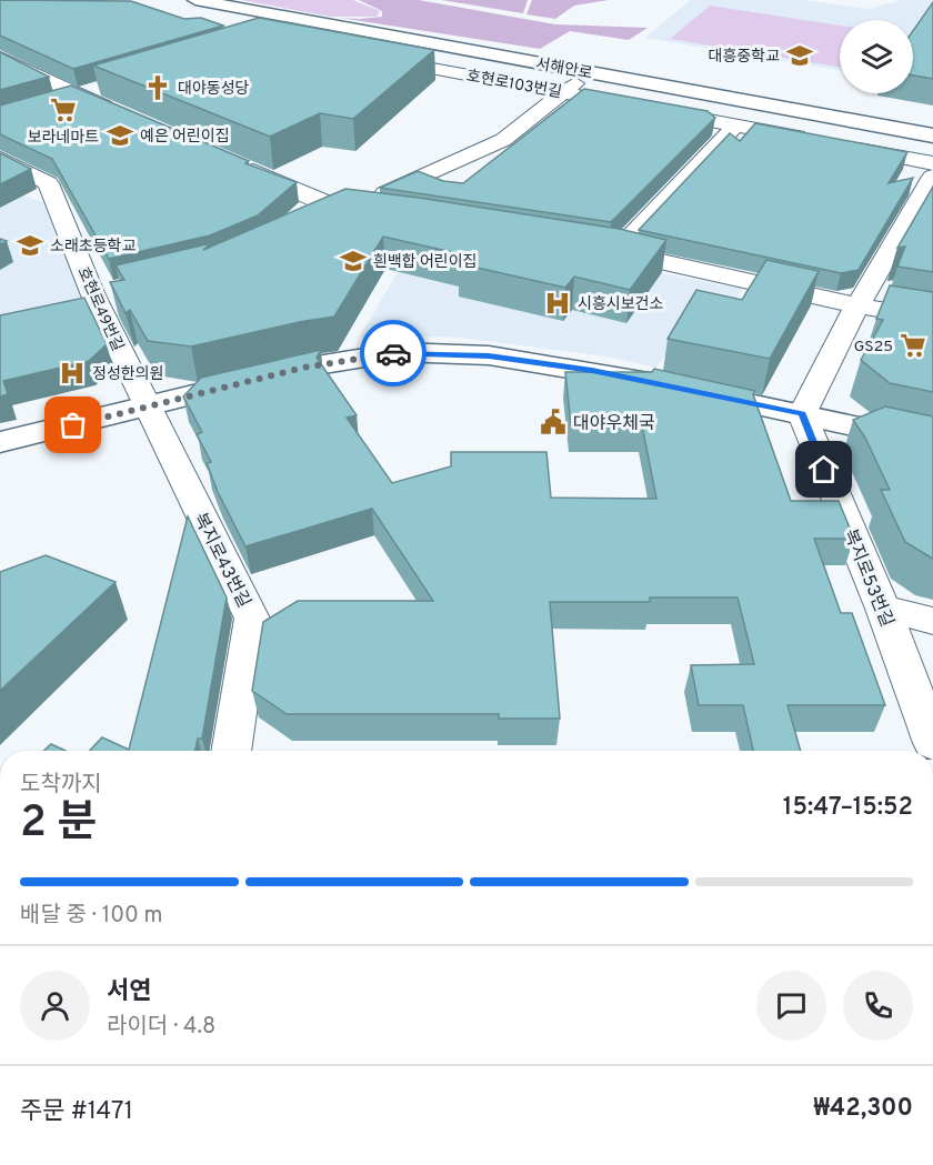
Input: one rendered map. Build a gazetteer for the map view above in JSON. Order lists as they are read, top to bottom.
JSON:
{
  "streets": {
    "main road": ["서해안로"],
    "street": [
      "호현로103번길",
      "호현로49번길",
      "복지로43번길",
      "복지로53번길"
    ]
  },
  "crossings": [
    ["호현로49번길", "복지로43번길"]
  ],
  "places": {
    "school or university": [
      "대흥중학교",
      "예은 어린이집",
      "소래초등학교",
      "흰백합 어린이집"
    ],
    "church": ["대야동성당"],
    "supermarket": ["보라네마트", "GS25"],
    "hospital": ["시흥시보건소", "정성한의원"],
    "public building": ["대야우체국"]
  },
  "page": {
    "heading": ["2 분", "도착까지", "15:47–15:52"],
    "panel": [
      "서연",
      "라이더 · 4.8",
      "주문 #1471",
      "₩42,300"
    ],
    "bar": "배달 중 · 100 m"
  }
}
